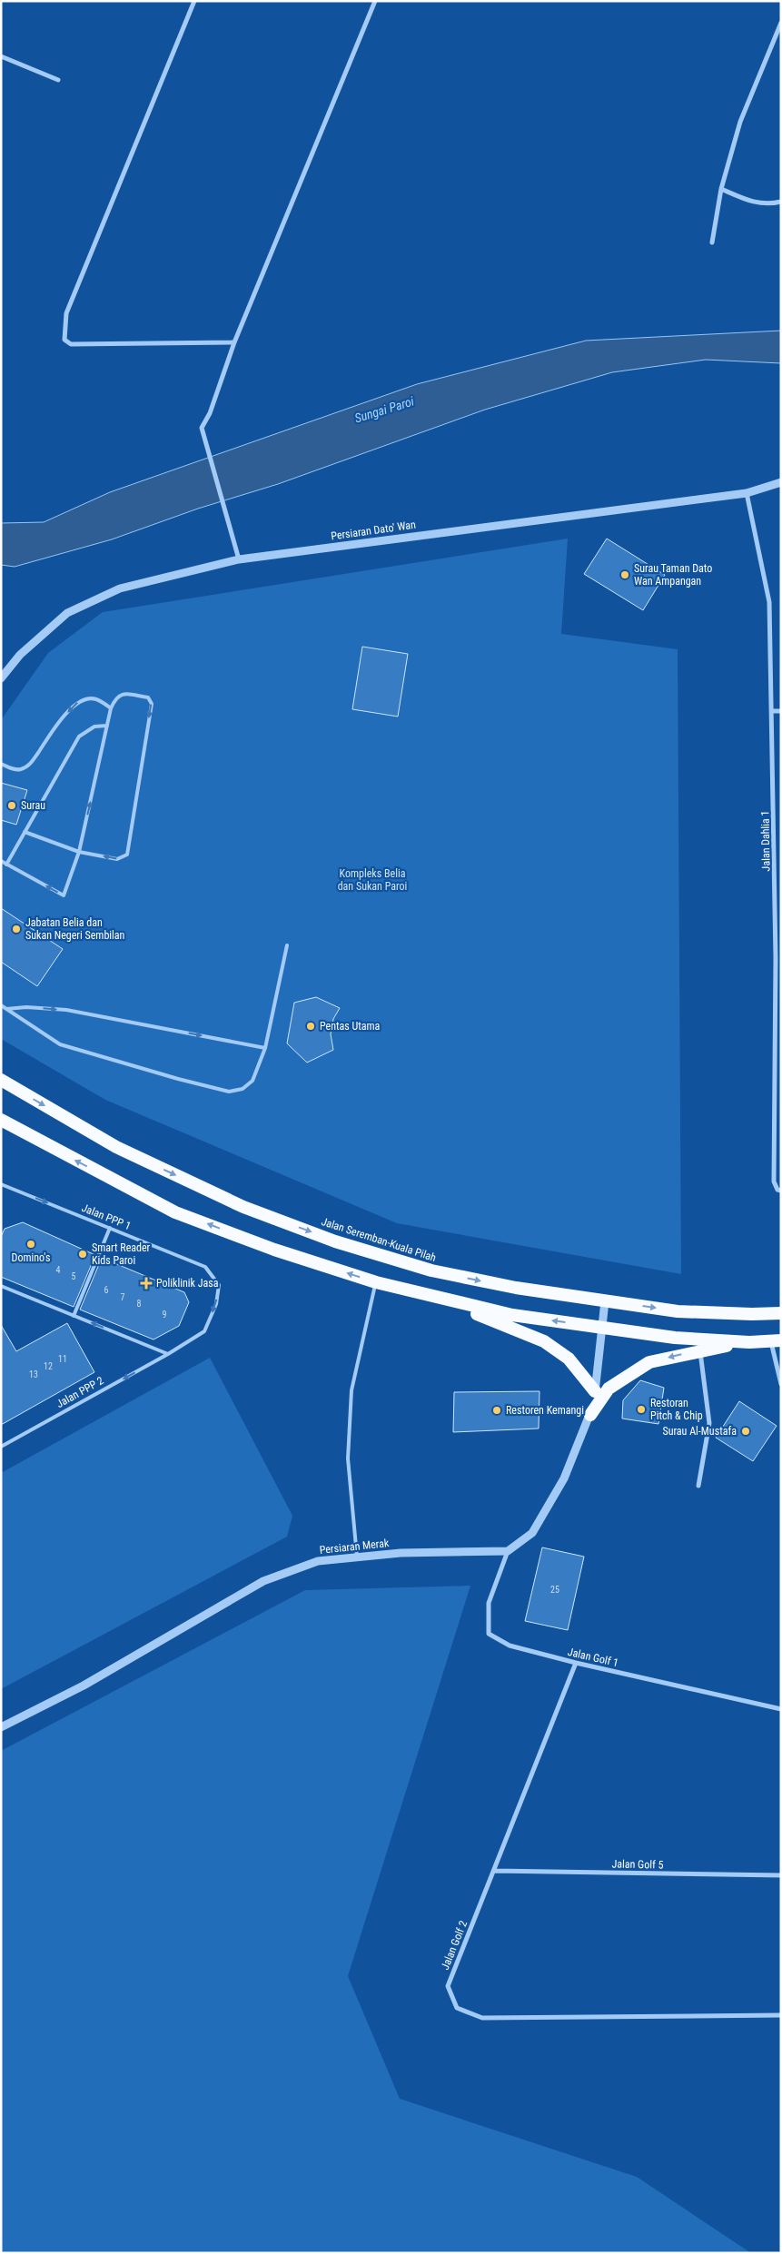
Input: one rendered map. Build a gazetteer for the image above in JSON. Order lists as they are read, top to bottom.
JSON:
{
  "streets": {
    "highway": ["Jalan Seremban-Kuala Pilah"],
    "street": [
      "Persiaran Dato' Wan",
      "Jalan Dahlia 1",
      "Persiaran Merak",
      "Jalan Golf 1",
      "Jalan Golf 5",
      "Jalan Golf 2"
    ],
    "lane": ["Jalan PPP 1", "Jalan PPP 2"]
  },
  "crossings": [
    ["Persiaran Dato' Wan", "Jalan Dahlia 1"],
    ["Jalan PPP 1", "Jalan PPP 2"],
    ["Persiaran Merak", "Jalan Golf 1"],
    ["Jalan Golf 1", "Jalan Golf 2"],
    ["Jalan Golf 5", "Jalan Golf 2"]
  ],
  "one_way": ["Jalan PPP 1", "Jalan PPP 2"],
  "water": ["Sungai Paroi"],
  "parks": ["Kompleks Belia dan Sukan Paroi"],
  "places": {
    "other": [
      "Surau Taman Dato Wan Ampangan",
      "Surau",
      "Jabatan Belia dan Sukan Negeri Sembilan",
      "Pentas Utama",
      "Domino's",
      "Smart Reader Kids Paroi",
      "Restoran Pitch & Chip",
      "Restoren Kemangi",
      "Surau Al-Mustafa"
    ],
    "health": ["Poliklinik Jasa"]
  },
  "house_numbers": [
    "4",
    "5",
    "6",
    "7",
    "8",
    "9",
    "11",
    "12",
    "13",
    "25"
  ]
}
